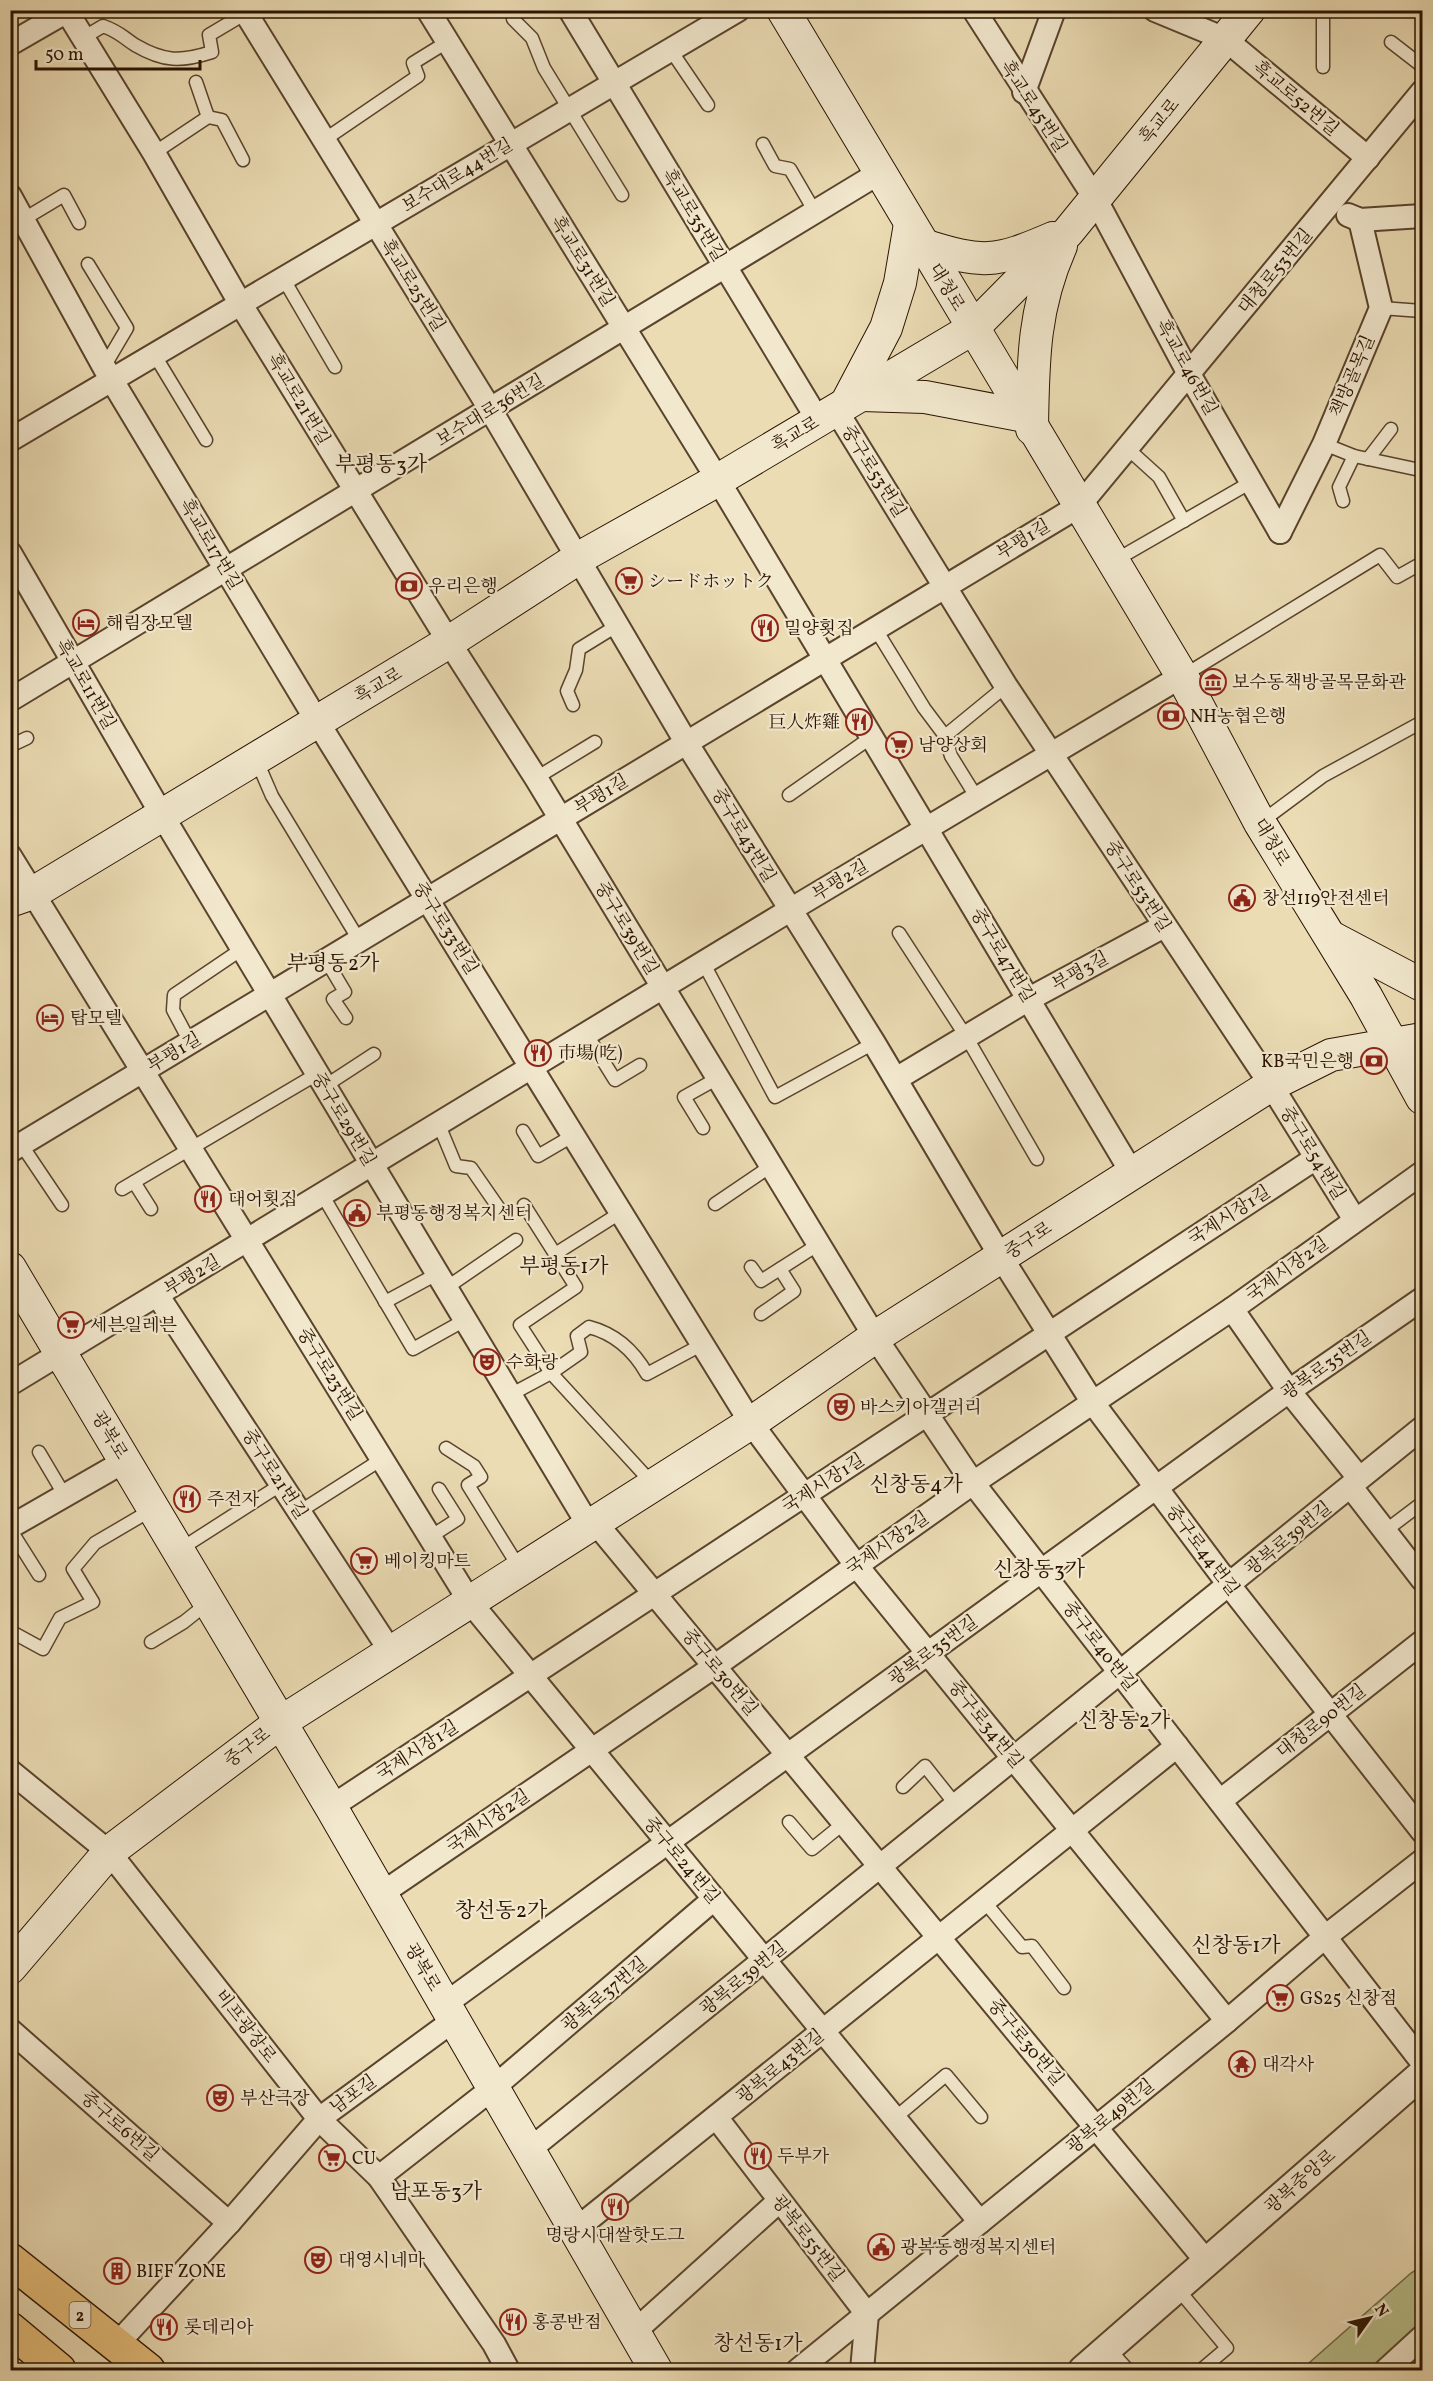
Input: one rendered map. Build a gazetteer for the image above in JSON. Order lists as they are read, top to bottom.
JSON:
{
  "streets": {
    "main road": [
      "흑교로",
      "대청로",
      "중구로",
      "광복로",
      "2"
    ],
    "street": [
      "흑교로52번길",
      "흑교로45번길",
      "보수대로44번길",
      "흑교로35번길",
      "흑교로31번길",
      "대청로53번길",
      "흑교로25번길",
      "흑교로46번길",
      "책방골목길",
      "흑교로21번길",
      "보수대로36번길",
      "중구로53번길",
      "부평1길",
      "흑교로17번길",
      "흑교로11번길",
      "중구로43번길",
      "부평2길",
      "중구로33번길",
      "중구로39번길",
      "중구로47번길",
      "부평3길",
      "중구로29번길",
      "중구로54번길",
      "국제시장1길",
      "국제시장2길",
      "광복로35번길",
      "중구로23번길",
      "중구로21번길",
      "광복로39번길",
      "중구로44번길",
      "중구로40번길",
      "중구로30번길",
      "대청로90번길",
      "중구로34번길",
      "중구로24번길",
      "광복로37번길",
      "비프광장로",
      "광복로43번길",
      "남포길",
      "광복로49번길",
      "중구로6번길",
      "광복중앙로",
      "광복로55번길"
    ]
  },
  "crossings": [
    ["흑교로52번길", "흑교로"],
    ["흑교로52번길", "대청로53번길"],
    ["흑교로45번길", "흑교로"],
    ["흑교로45번길", "흑교로46번길"],
    ["흑교로", "흑교로35번길"],
    ["흑교로", "흑교로31번길"],
    ["흑교로", "흑교로25번길"],
    ["흑교로", "대청로"],
    ["흑교로", "흑교로46번길"],
    ["흑교로", "흑교로21번길"],
    ["흑교로", "중구로53번길"],
    ["흑교로", "흑교로17번길"],
    ["흑교로", "흑교로11번길"],
    ["흑교로", "중구로43번길"],
    ["흑교로", "중구로33번길"],
    ["흑교로", "중구로39번길"],
    ["흑교로", "중구로47번길"],
    ["흑교로", "중구로29번길"],
    ["흑교로", "중구로23번길"],
    ["보수대로44번길", "흑교로35번길"],
    ["보수대로44번길", "흑교로31번길"],
    ["보수대로44번길", "흑교로25번길"],
    ["보수대로44번길", "흑교로21번길"],
    ["보수대로44번길", "흑교로17번길"],
    ["흑교로35번길", "보수대로36번길"],
    ["흑교로35번길", "중구로53번길"],
    ["흑교로31번길", "보수대로36번길"],
    ["흑교로31번길", "중구로47번길"],
    ["대청로53번길", "대청로"],
    ["대청로53번길", "흑교로46번길"],
    ["대청로53번길", "부평1길"],
    ["흑교로25번길", "흑교로21번길"],
    ["흑교로25번길", "보수대로36번길"],
    ["흑교로25번길", "중구로43번길"],
    ["대청로", "보수대로36번길"],
    ["대청로", "부평1길"],
    ["대청로", "부평2길"],
    ["대청로", "중구로"],
    ["흑교로46번길", "책방골목길"],
    ["흑교로21번길", "보수대로36번길"],
    ["흑교로21번길", "중구로39번길"],
    ["보수대로36번길", "흑교로17번길"],
    ["보수대로36번길", "흑교로11번길"],
    ["중구로53번길", "부평1길"],
    ["중구로53번길", "부평2길"],
    ["중구로53번길", "부평3길"],
    ["중구로53번길", "중구로54번길"],
    ["중구로53번길", "중구로"],
    ["부평1길", "중구로43번길"],
    ["부평1길", "중구로33번길"],
    ["부평1길", "중구로39번길"],
    ["부평1길", "중구로47번길"],
    ["부평1길", "중구로29번길"],
    ["부평1길", "중구로23번길"],
    ["흑교로17번길", "중구로33번길"],
    ["흑교로11번길", "중구로29번길"],
    ["중구로43번길", "부평2길"],
    ["중구로43번길", "부평3길"],
    ["중구로43번길", "중구로"],
    ["중구로43번길", "중구로44번길"],
    ["부평2길", "중구로33번길"],
    ["부평2길", "중구로39번길"],
    ["부평2길", "중구로47번길"],
    ["부평2길", "중구로29번길"],
    ["부평2길", "중구로23번길"],
    ["부평2길", "광복로"],
    ["부평2길", "중구로21번길"],
    ["중구로33번길", "중구로"],
    ["중구로33번길", "중구로34번길"],
    ["중구로39번길", "중구로"],
    ["중구로39번길", "중구로40번길"],
    ["중구로47번길", "부평3길"],
    ["중구로47번길", "중구로"],
    ["중구로29번길", "중구로"],
    ["중구로29번길", "중구로30번길"],
    ["중구로54번길", "국제시장1길"],
    ["중구로54번길", "중구로"],
    ["중구로54번길", "국제시장2길"],
    ["국제시장1길", "광복로"],
    ["국제시장1길", "중구로44번길"],
    ["국제시장1길", "중구로40번길"],
    ["국제시장1길", "중구로30번길"],
    ["국제시장1길", "중구로34번길"],
    ["국제시장1길", "중구로24번길"],
    ["중구로", "중구로23번길"],
    ["중구로", "광복로"],
    ["중구로", "중구로21번길"],
    ["중구로", "중구로44번길"],
    ["중구로", "중구로40번길"],
    ["중구로", "중구로30번길"],
    ["중구로", "중구로34번길"],
    ["중구로", "중구로24번길"],
    ["중구로", "비프광장로"],
    ["국제시장2길", "광복로"],
    ["국제시장2길", "중구로44번길"],
    ["국제시장2길", "중구로40번길"],
    ["국제시장2길", "중구로30번길"],
    ["국제시장2길", "중구로34번길"],
    ["국제시장2길", "중구로24번길"],
    ["광복로35번길", "광복로"],
    ["광복로35번길", "중구로44번길"],
    ["광복로35번길", "중구로40번길"],
    ["광복로35번길", "중구로30번길"],
    ["광복로35번길", "중구로34번길"],
    ["광복로35번길", "중구로24번길"],
    ["광복로35번길", "남포길"],
    ["중구로23번길", "중구로24번길"],
    ["광복로", "광복로39번길"],
    ["광복로", "광복로37번길"],
    ["광복로", "광복로43번길"],
    ["광복로", "남포길"],
    ["광복로39번길", "중구로44번길"],
    ["광복로39번길", "중구로40번길"],
    ["광복로39번길", "중구로30번길"],
    ["광복로39번길", "중구로34번길"],
    ["광복로39번길", "중구로24번길"],
    ["중구로44번길", "대청로90번길"],
    ["중구로40번길", "대청로90번길"],
    ["중구로40번길", "광복로43번길"],
    ["중구로40번길", "광복로49번길"],
    ["중구로30번길", "광복로43번길"],
    ["중구로30번길", "광복로49번길"],
    ["중구로30번길", "광복중앙로"],
    ["중구로34번길", "광복로43번길"],
    ["중구로34번길", "광복로49번길"],
    ["중구로24번길", "광복로37번길"],
    ["중구로24번길", "광복로43번길"],
    ["중구로24번길", "광복로49번길"],
    ["비프광장로", "남포길"],
    ["광복로43번길", "광복로55번길"],
    ["광복로49번길", "광복로55번길"]
  ],
  "districts": [
    "부평동3가",
    "부평동2가",
    "부평동1가",
    "신창동4가",
    "신창동3가",
    "신창동2가",
    "창선동2가",
    "신창동1가",
    "남포동3가",
    "창선동1가"
  ],
  "places": {
    "supermarket": [
      "シードホットク",
      "남양상회",
      "세븐일레븐",
      "베이킹마트",
      "GS25 신창점",
      "CU"
    ],
    "bank": ["우리은행", "NH농협은행", "KB국민은행"],
    "hotel": ["해림장모텔", "탑모텔"],
    "restaurant": [
      "밀양횟집",
      "巨人炸雞",
      "市場(吃)",
      "대어횟집",
      "주전자",
      "두부가",
      "명랑시대쌀핫도그",
      "홍콩반점",
      "롯데리아"
    ],
    "museum": ["보수동책방골목문화관"],
    "public building": ["창선119안전센터", "부평동행정복지센터", "광복동행정복지센터"],
    "theatre": [
      "수화랑",
      "바스키아갤러리",
      "부산극장",
      "대영시네마"
    ],
    "temple": ["대각사"],
    "building": ["BIFF ZONE"]
  },
  "scale_bar": "50 m",
  "north": "top right"
}
